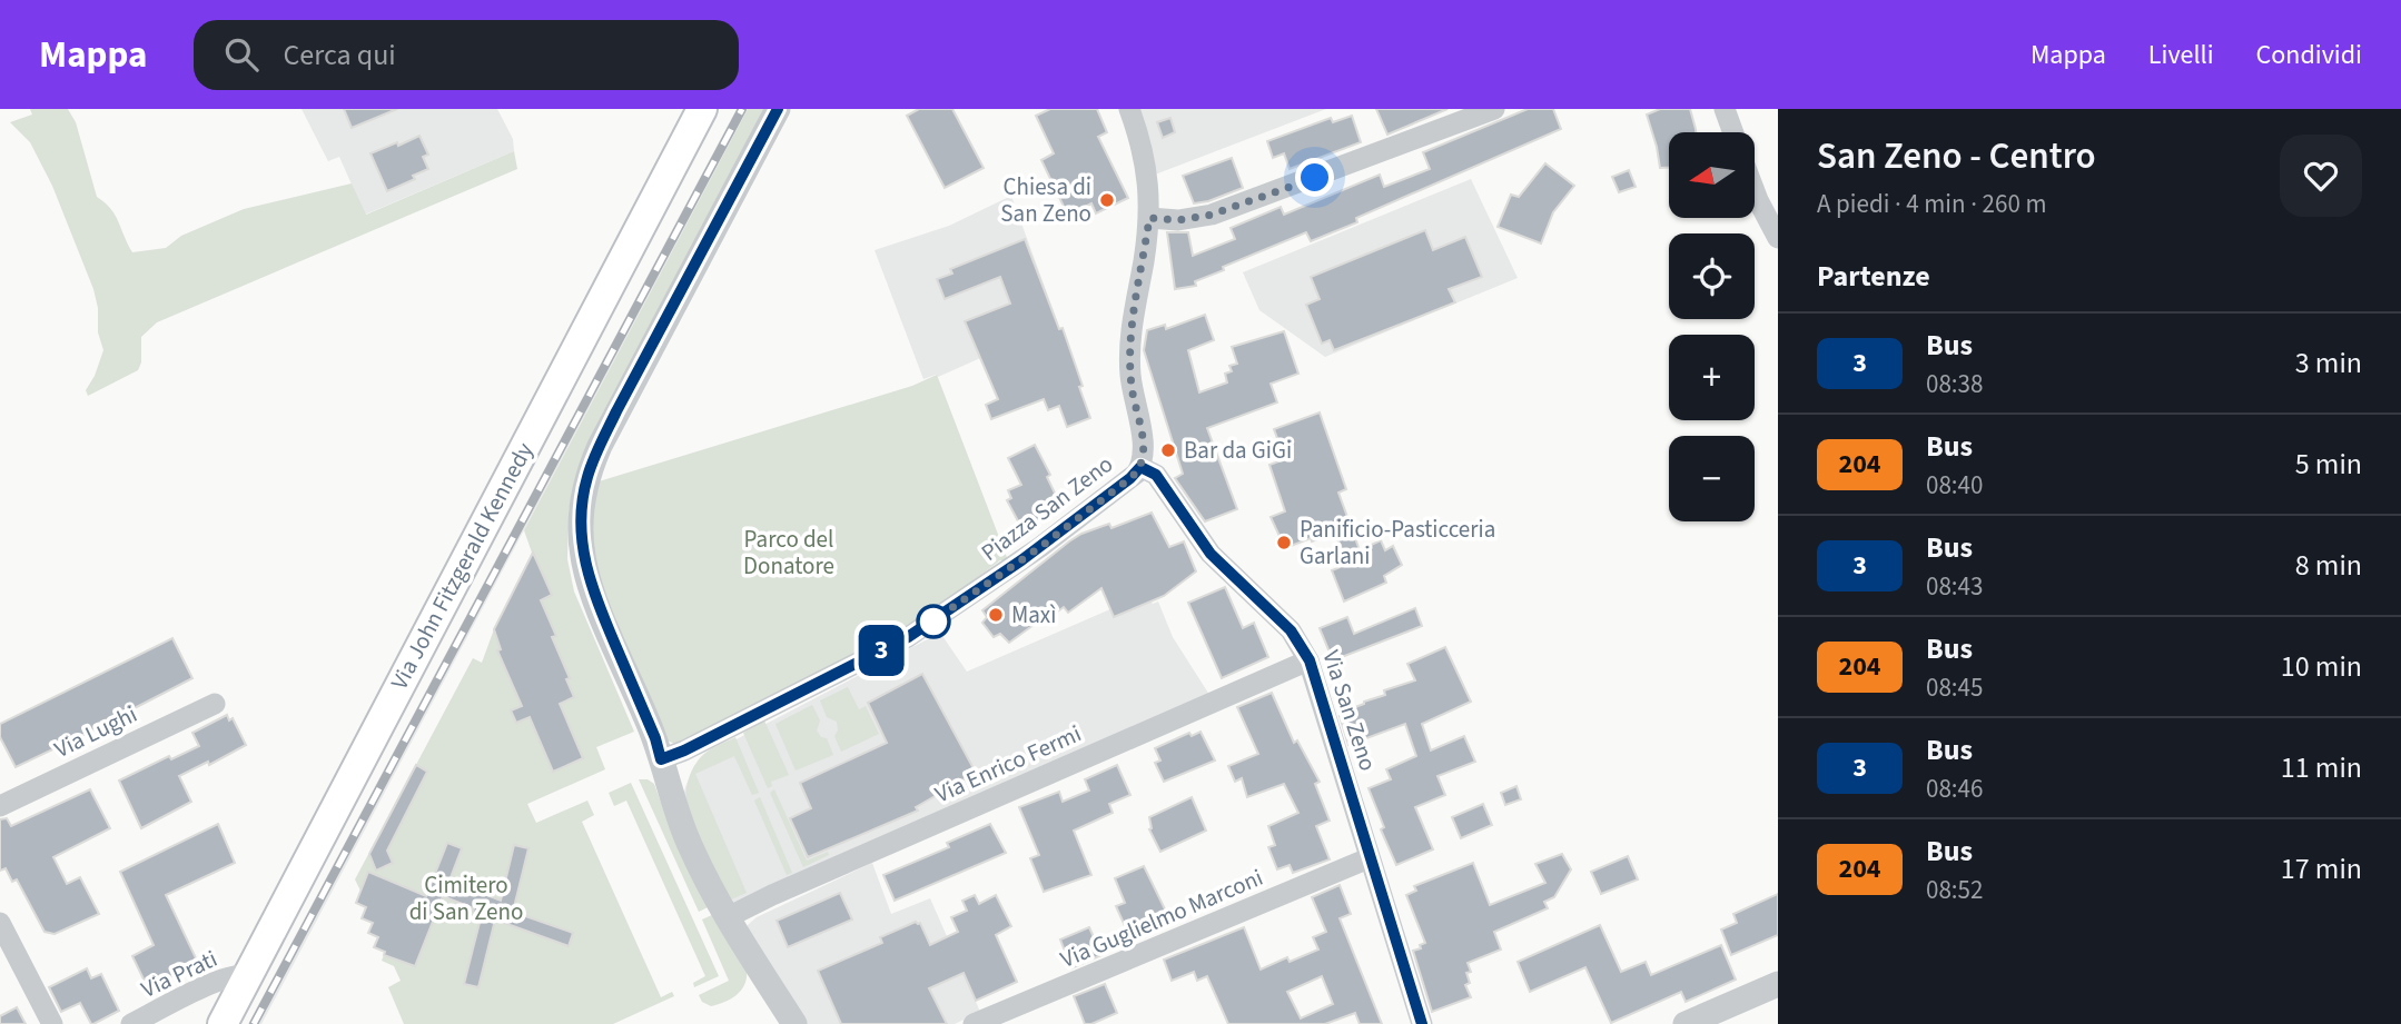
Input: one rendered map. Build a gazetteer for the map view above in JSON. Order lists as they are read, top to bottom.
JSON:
{
  "streets": {
    "main road": ["Via John Fitzgerald Kennedy"],
    "street": [
      "Piazza San Zeno",
      "Via San Zeno",
      "Via Lughi",
      "Via Enrico Fermi",
      "Via Guglielmo Marconi",
      "Via Prati"
    ]
  },
  "crossings": [
    ["Piazza San Zeno", "Via San Zeno"],
    ["Via John Fitzgerald Kennedy", "Via Prati"],
    ["Via San Zeno", "Via Enrico Fermi"],
    ["Via San Zeno", "Via Guglielmo Marconi"]
  ],
  "parks": ["Parco del Donatore", "Cimitero di San Zeno"],
  "places": [
    "Chiesa di San Zeno",
    "Bar da GiGi",
    "Panificio-Pasticceria Garlani",
    "Maxì"
  ],
  "lines": ["bus line 3"],
  "north": "left",
  "page": {
    "header": "Mappa",
    "search": "Cerca qui",
    "nav": ["Mappa", "Livelli", "Condividi"],
    "on_map": "3",
    "heading": [
      ["San Zeno - Centro", "A piedi · 4 min · 260 m"],
      "Partenze"
    ],
    "map_buttons": ["+", "−"],
    "list": [
      {
        "mark": "3",
        "name": "Bus",
        "note": "08:38",
        "value": "3 min"
      },
      {
        "mark": "204",
        "name": "Bus",
        "note": "08:40",
        "value": "5 min"
      },
      {
        "mark": "3",
        "name": "Bus",
        "note": "08:43",
        "value": "8 min"
      },
      {
        "mark": "204",
        "name": "Bus",
        "note": "08:45",
        "value": "10 min"
      },
      {
        "mark": "3",
        "name": "Bus",
        "note": "08:46",
        "value": "11 min"
      },
      {
        "mark": "204",
        "name": "Bus",
        "note": "08:52",
        "value": "17 min"
      }
    ]
  }
}
